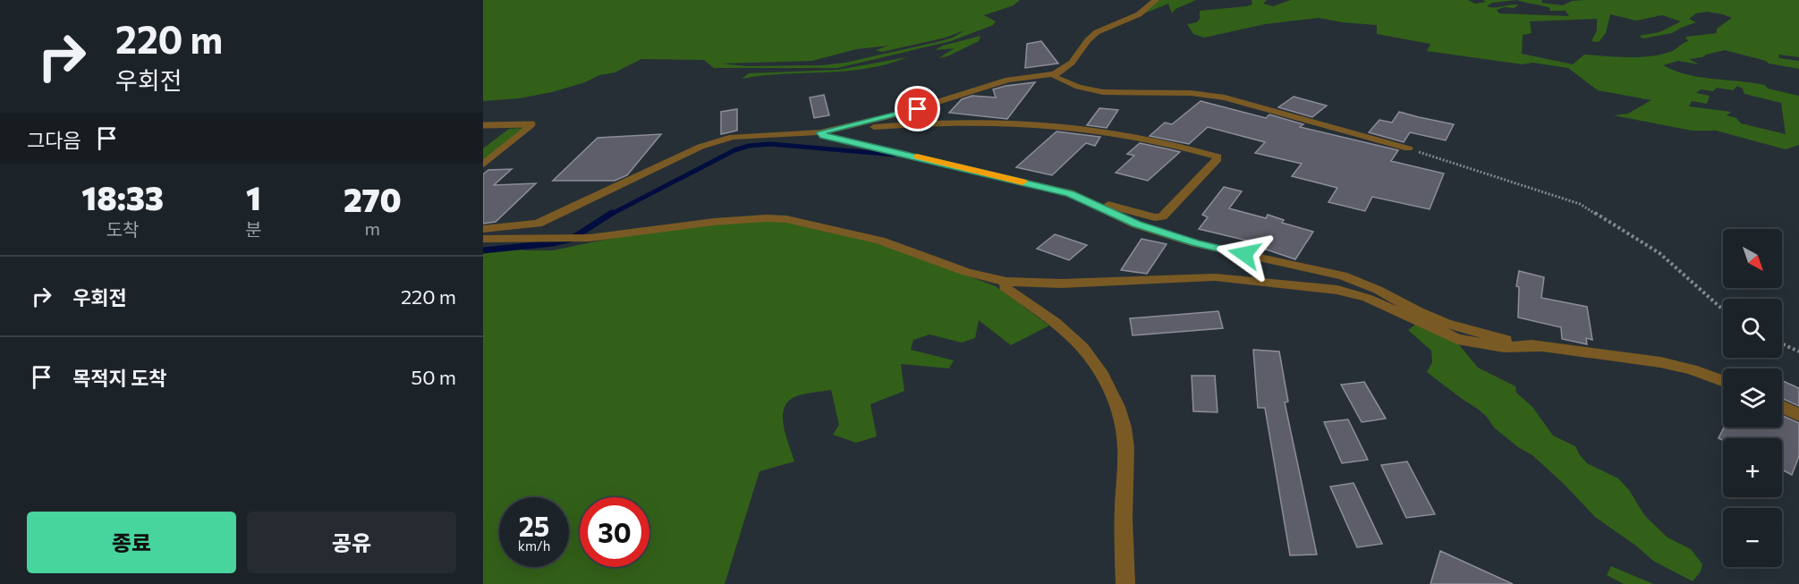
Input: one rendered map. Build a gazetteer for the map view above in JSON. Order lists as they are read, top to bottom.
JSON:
{
  "north": "bottom right",
  "page": {
    "turn": ["220 m", "우회전"],
    "then": "그다음",
    "eta": [
      "18:33",
      "도착",
      "1",
      "분",
      "270",
      "m"
    ],
    "map_buttons": ["+", "−"],
    "list": [
      {
        "name": "우회전",
        "value": "220 m"
      },
      {
        "name": "목적지 도착",
        "value": "50 m"
      }
    ],
    "speed": "25 km/h",
    "limit": "30",
    "buttons": ["종료", "공유"]
  }
}
